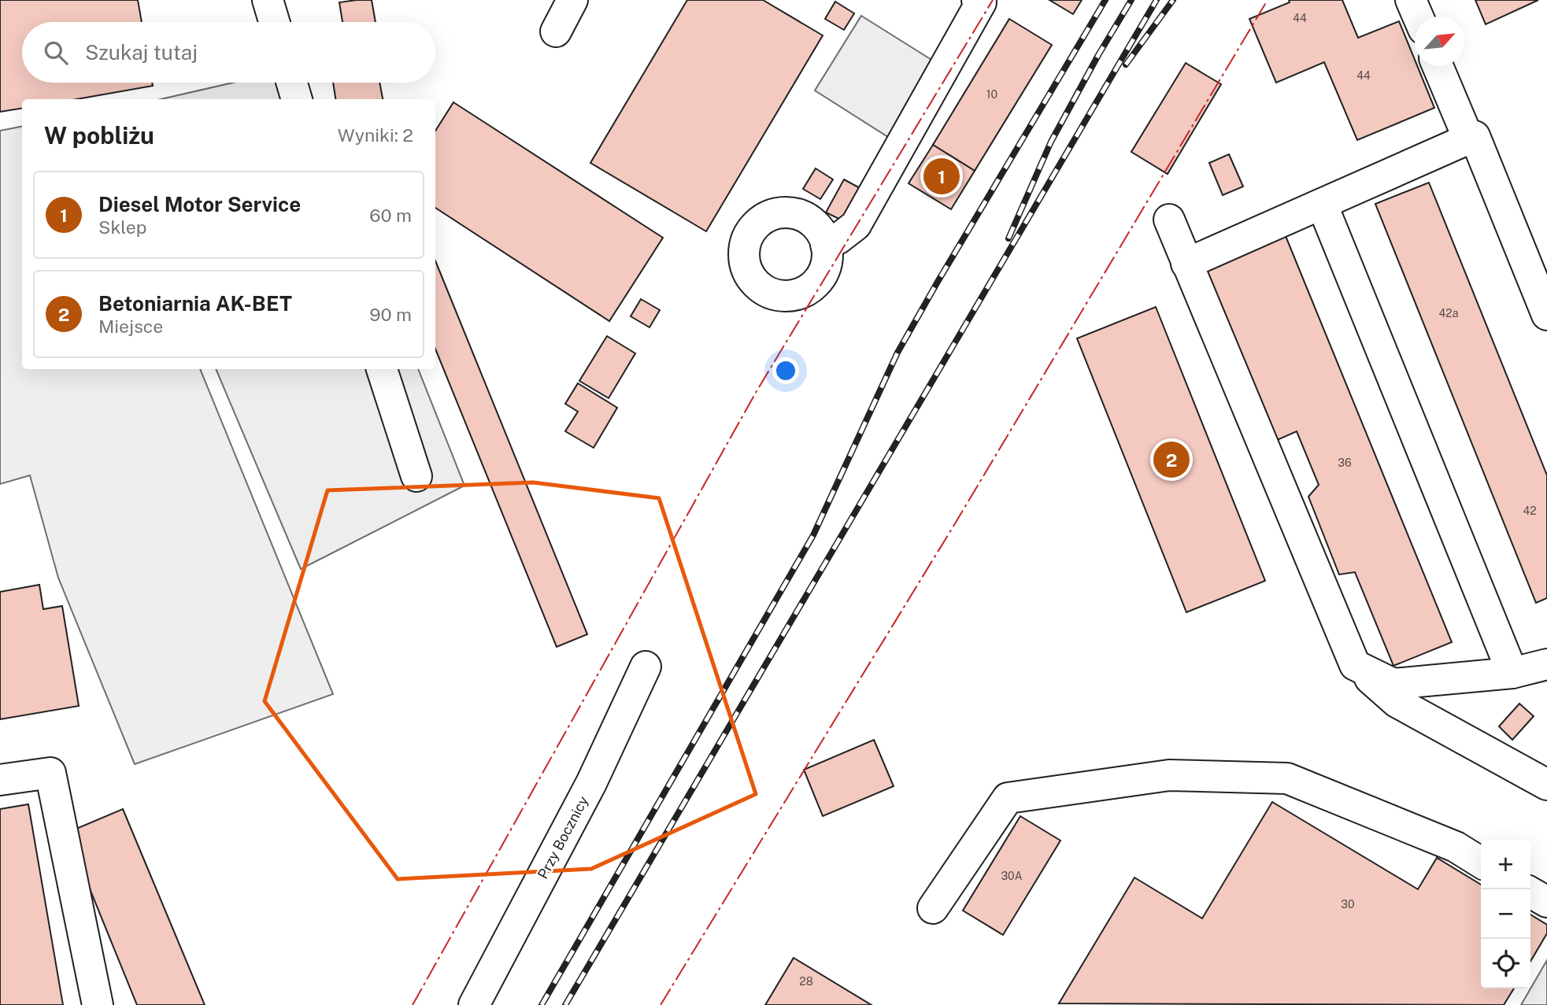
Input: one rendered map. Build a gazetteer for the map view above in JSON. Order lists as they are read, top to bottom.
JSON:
{
  "streets": {
    "street": ["Przy Bocznicy"]
  },
  "house_numbers": [
    "44",
    "44",
    "10",
    "42a",
    "36",
    "42",
    "30A",
    "30",
    "28"
  ],
  "north": "top right",
  "page": {
    "search": "Szukaj tutaj",
    "heading": ["W pobliżu", "Wyniki: 2"],
    "pins": ["1", "2"],
    "list": [
      {
        "mark": "1",
        "name": "Diesel Motor Service",
        "note": "Sklep",
        "value": "60 m"
      },
      {
        "mark": "2",
        "name": "Betoniarnia AK-BET",
        "note": "Miejsce",
        "value": "90 m"
      }
    ],
    "map_buttons": ["+", "−"]
  }
}
